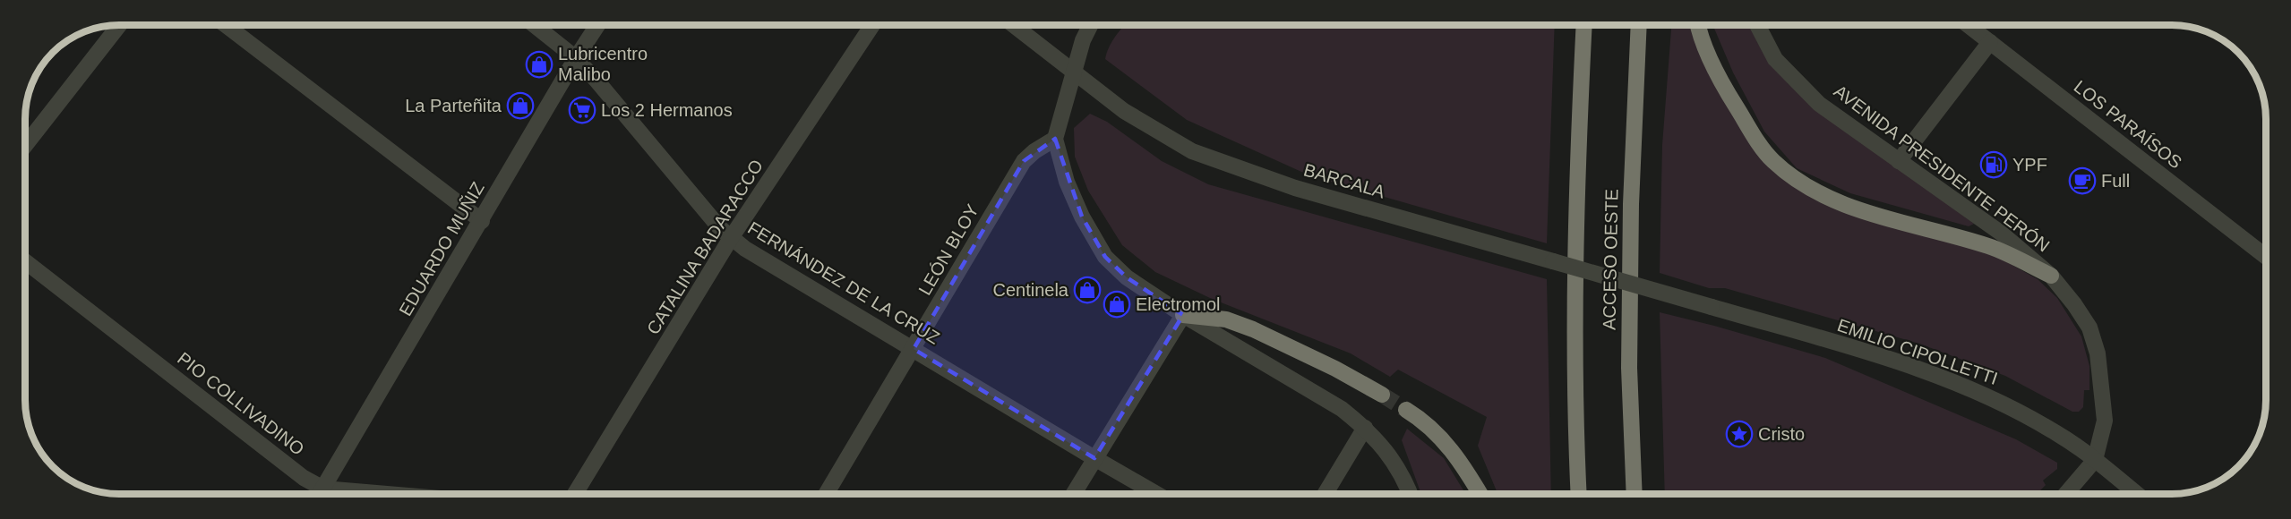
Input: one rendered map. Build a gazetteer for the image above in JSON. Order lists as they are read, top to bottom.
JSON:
{
  "streets": {
    "highway": ["ACCESO OESTE"],
    "street": [
      "LOS PARAÍSOS",
      "AVENIDA PRESIDENTE PERÓN",
      "BARCALA",
      "CATALINA BADARACCO",
      "EDUARDO MUÑIZ",
      "LEÓN BLOY",
      "FERNÁNDEZ DE LA CRUZ",
      "EMILIO CIPOLLETTI",
      "PIO COLLIVADINO"
    ]
  },
  "crossings": [
    ["AVENIDA PRESIDENTE PERÓN", "EMILIO CIPOLLETTI"],
    ["BARCALA", "EMILIO CIPOLLETTI"],
    ["CATALINA BADARACCO", "FERNÁNDEZ DE LA CRUZ"],
    ["EDUARDO MUÑIZ", "FERNÁNDEZ DE LA CRUZ"],
    ["LEÓN BLOY", "FERNÁNDEZ DE LA CRUZ"]
  ],
  "places": {
    "shop": [
      "Lubricentro Malibo",
      "La Parteñita",
      "Centinela",
      "Electromol"
    ],
    "supermarket": ["Los 2 Hermanos"],
    "fuel station": ["YPF"],
    "cafe": ["Full"],
    "place": ["Cristo"]
  }
}
